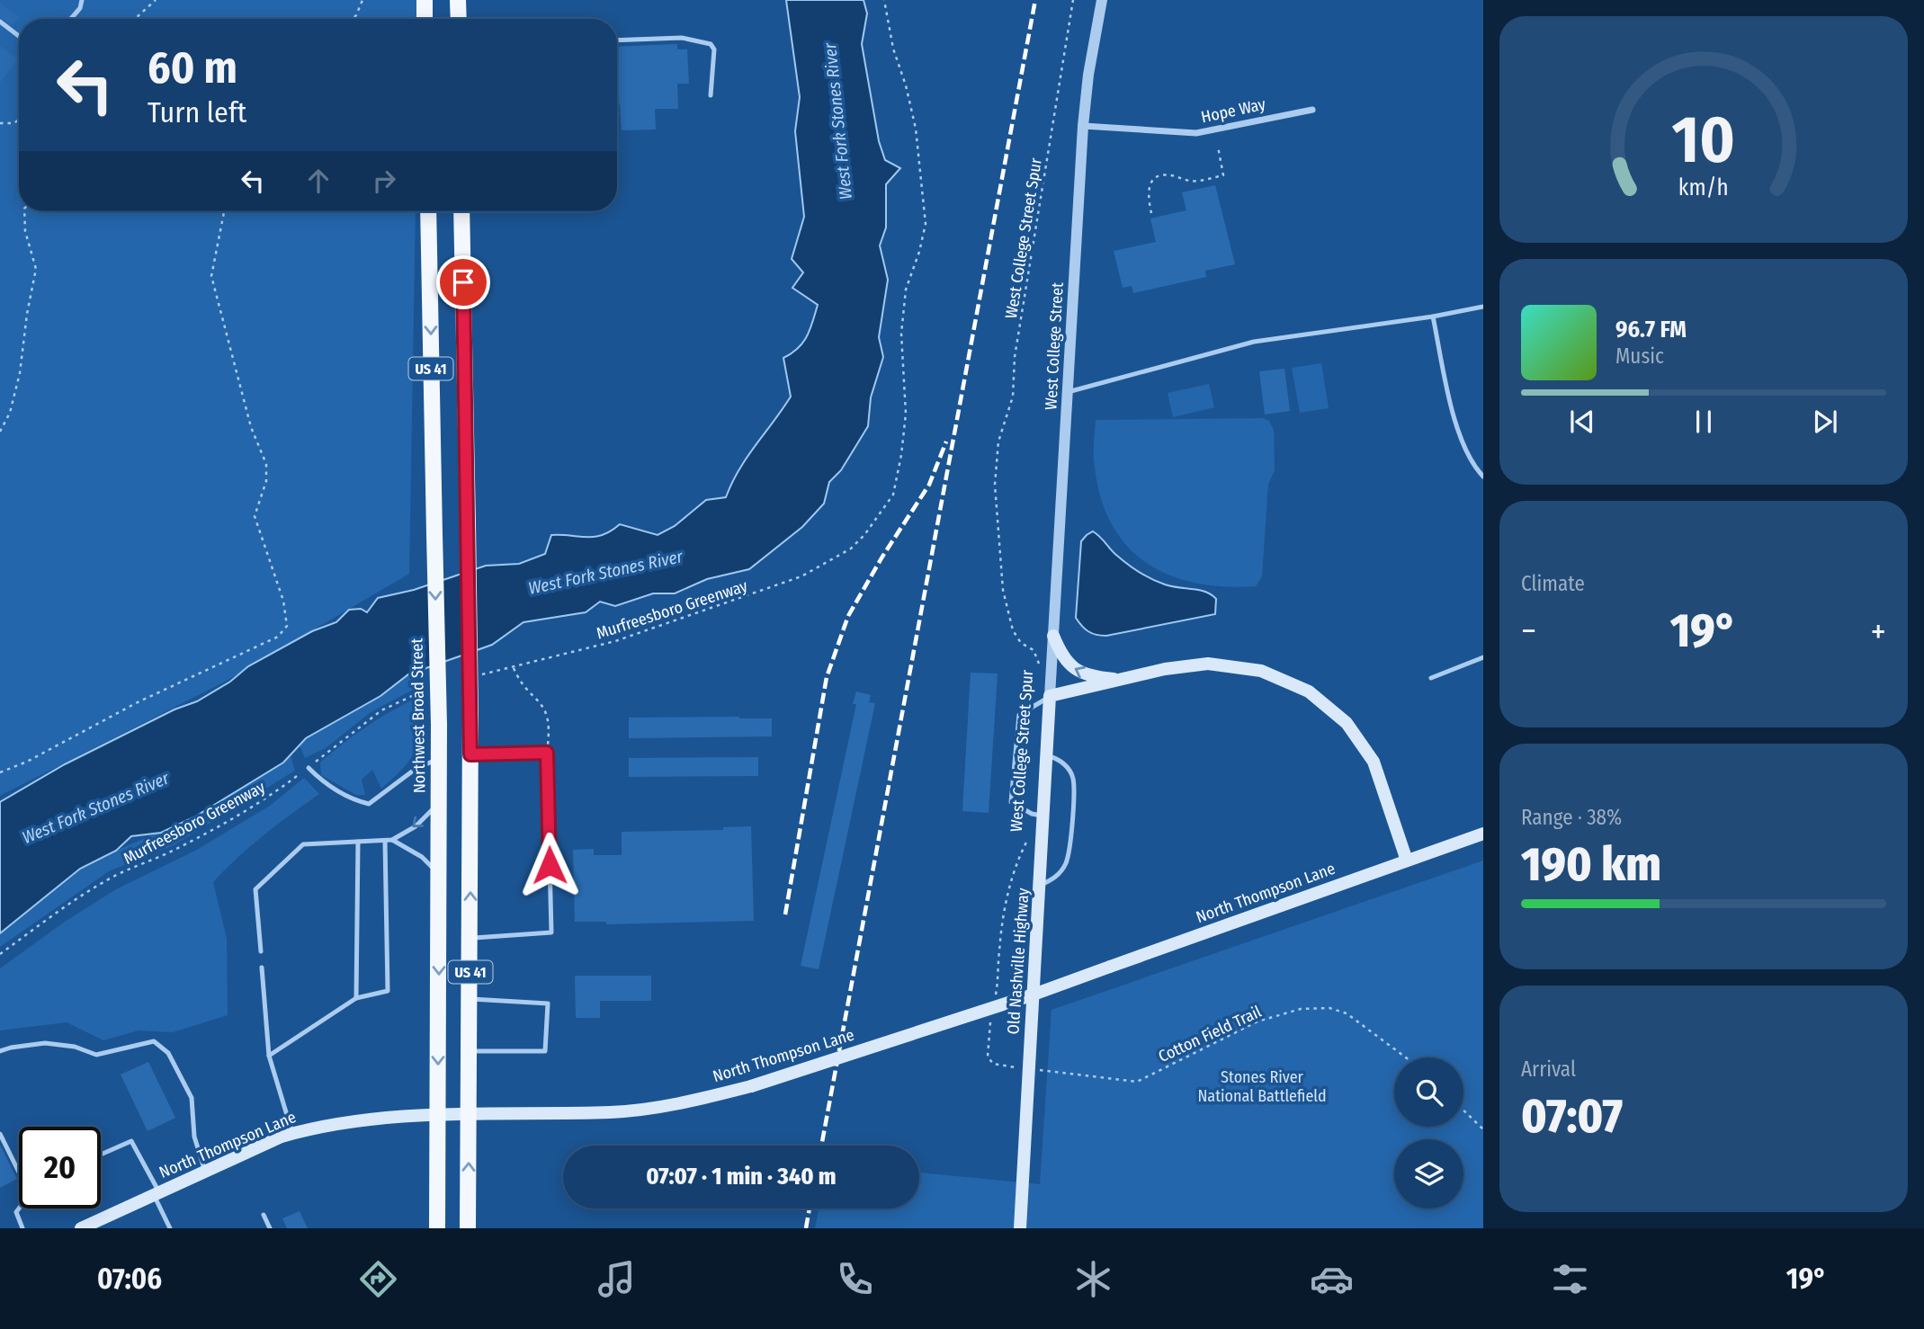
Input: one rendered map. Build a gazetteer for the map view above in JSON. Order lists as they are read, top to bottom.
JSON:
{
  "streets": {
    "main road": [
      "US 41",
      "Northwest Broad Street",
      "North Thompson Lane",
      "Old Nashville Highway"
    ],
    "street": ["Hope Way", "West College Street"],
    "path": ["West College Street Spur", "Murfreesboro Greenway", "Cotton Field Trail"]
  },
  "crossings": [
    ["Hope Way", "West College Street"],
    ["West College Street Spur", "Old Nashville Highway"],
    ["West College Street", "Old Nashville Highway"],
    ["US 41", "North Thompson Lane"],
    ["Northwest Broad Street", "North Thompson Lane"],
    ["Old Nashville Highway", "Cotton Field Trail"]
  ],
  "water": ["West Fork Stones River"],
  "parks": ["Stones River National Battlefield"],
  "page": {
    "turn": ["60 m", "Turn left"],
    "song": ["96.7 FM", "Music"],
    "tile": [
      "Climate",
      ["Range · 38%", "190 km"],
      ["Arrival", "07:07"]
    ],
    "heat": ["−", "19°", "+"],
    "limit": "20",
    "trip": "07:07 · 1 min · 340 m",
    "tabs": ["07:06", "19°"],
    "gauge": ["10", "km/h"]
  }
}
